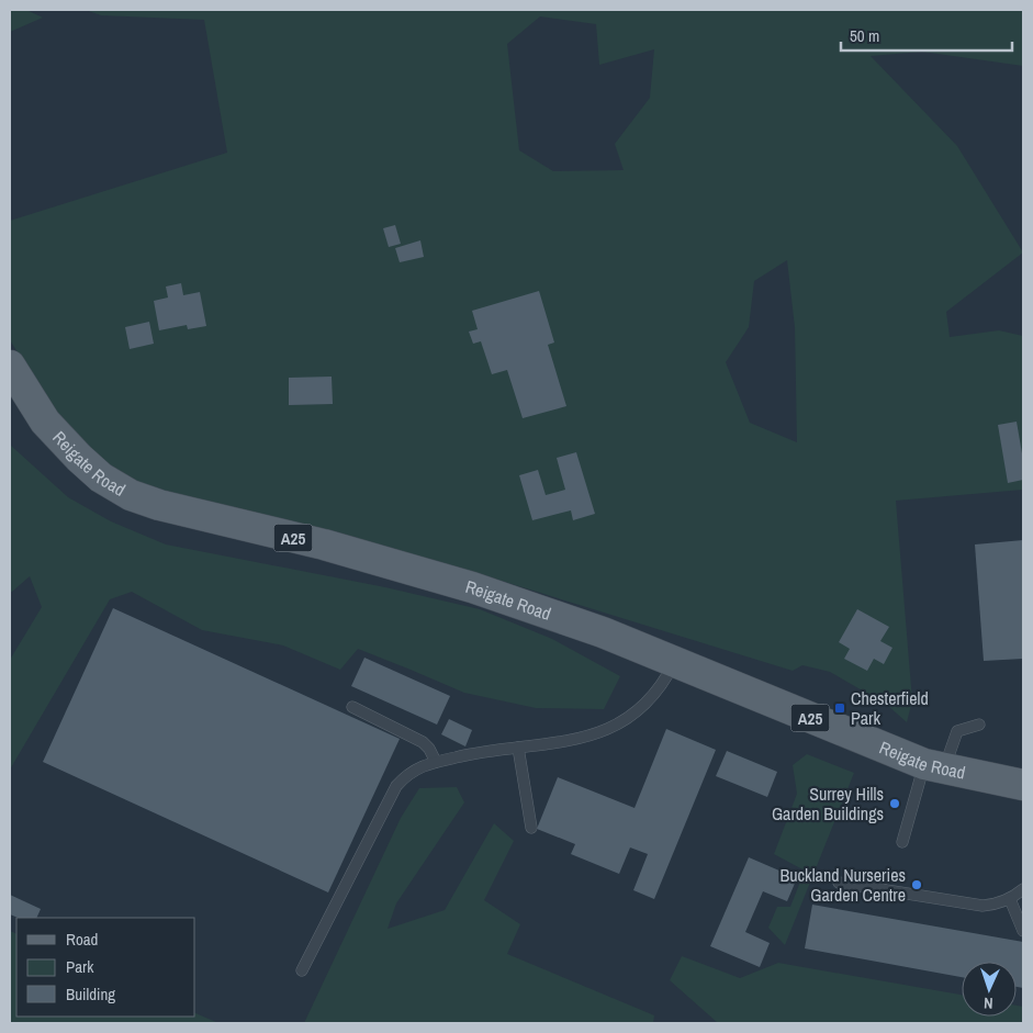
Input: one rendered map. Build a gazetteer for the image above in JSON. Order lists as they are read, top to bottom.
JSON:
{
  "streets": {
    "main road": ["Reigate Road", "A25"]
  },
  "places": {
    "transit": ["Chesterfield Park"],
    "other": ["Surrey Hills Garden Buildings", "Buckland Nurseries Garden Centre"]
  },
  "legend": ["Road", "Park", "Building"],
  "scale_bar": "50 m",
  "north": "bottom"
}
